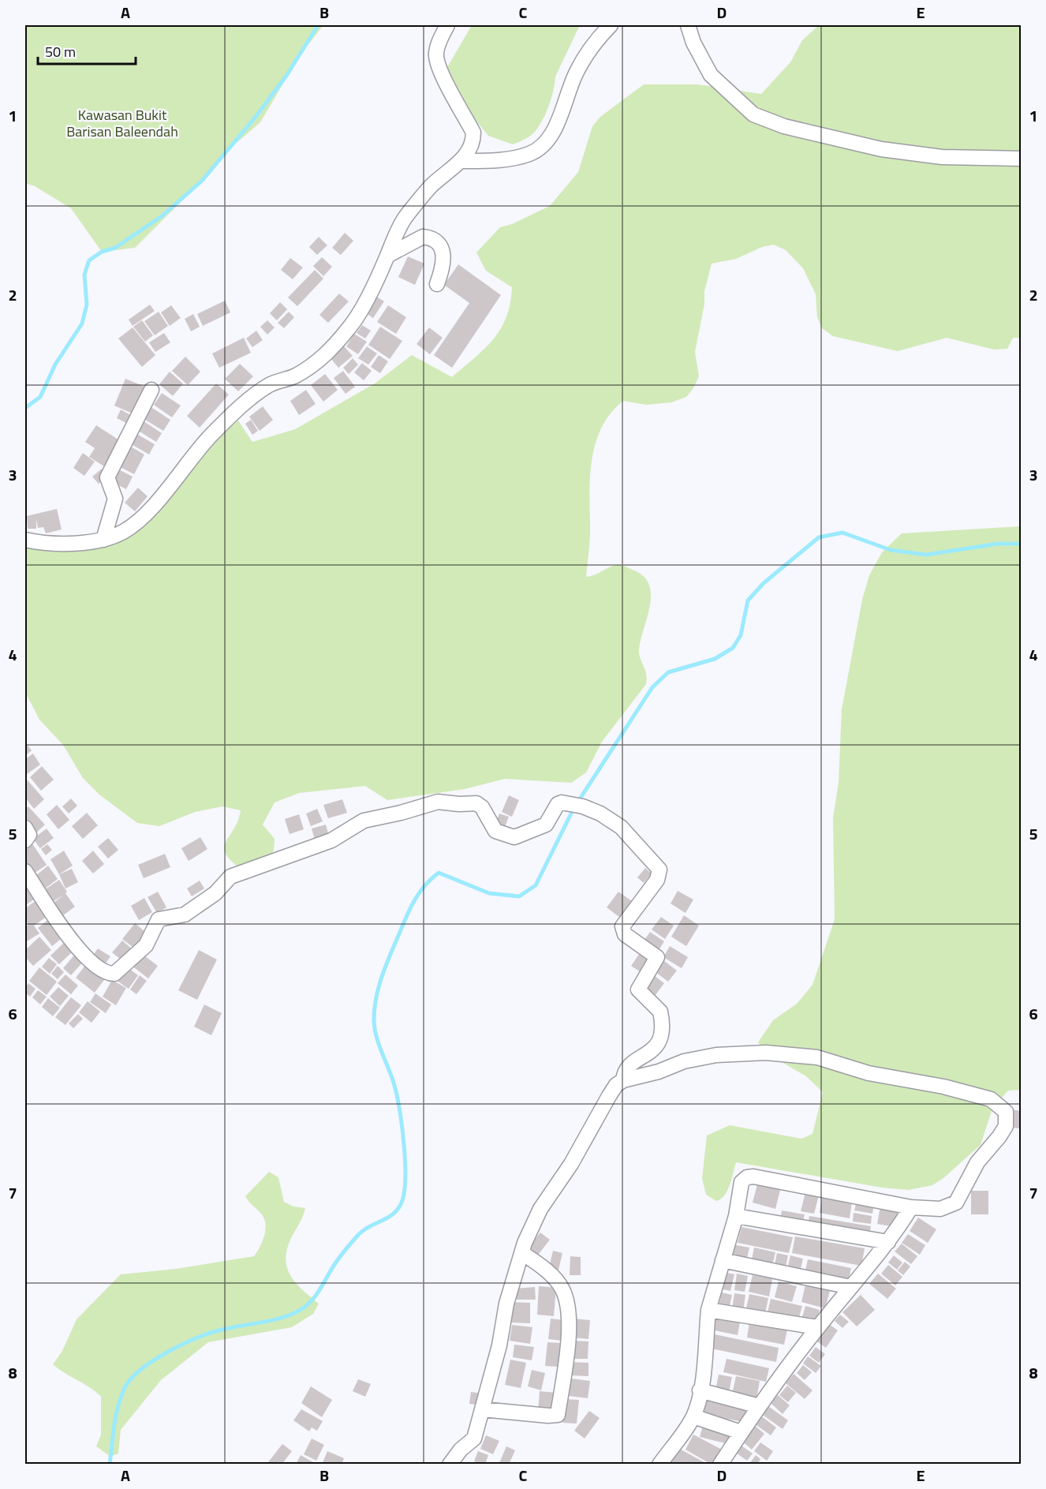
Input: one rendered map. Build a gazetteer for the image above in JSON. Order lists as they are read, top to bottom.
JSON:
{
  "parks": ["Kawasan Bukit Barisan Baleendah"],
  "scale_bar": "50 m",
  "grid": {
    "columns": [
      "A",
      "B",
      "C",
      "D",
      "E"
    ],
    "rows": [
      "1",
      "2",
      "3",
      "4",
      "5",
      "6",
      "7",
      "8"
    ]
  }
}
